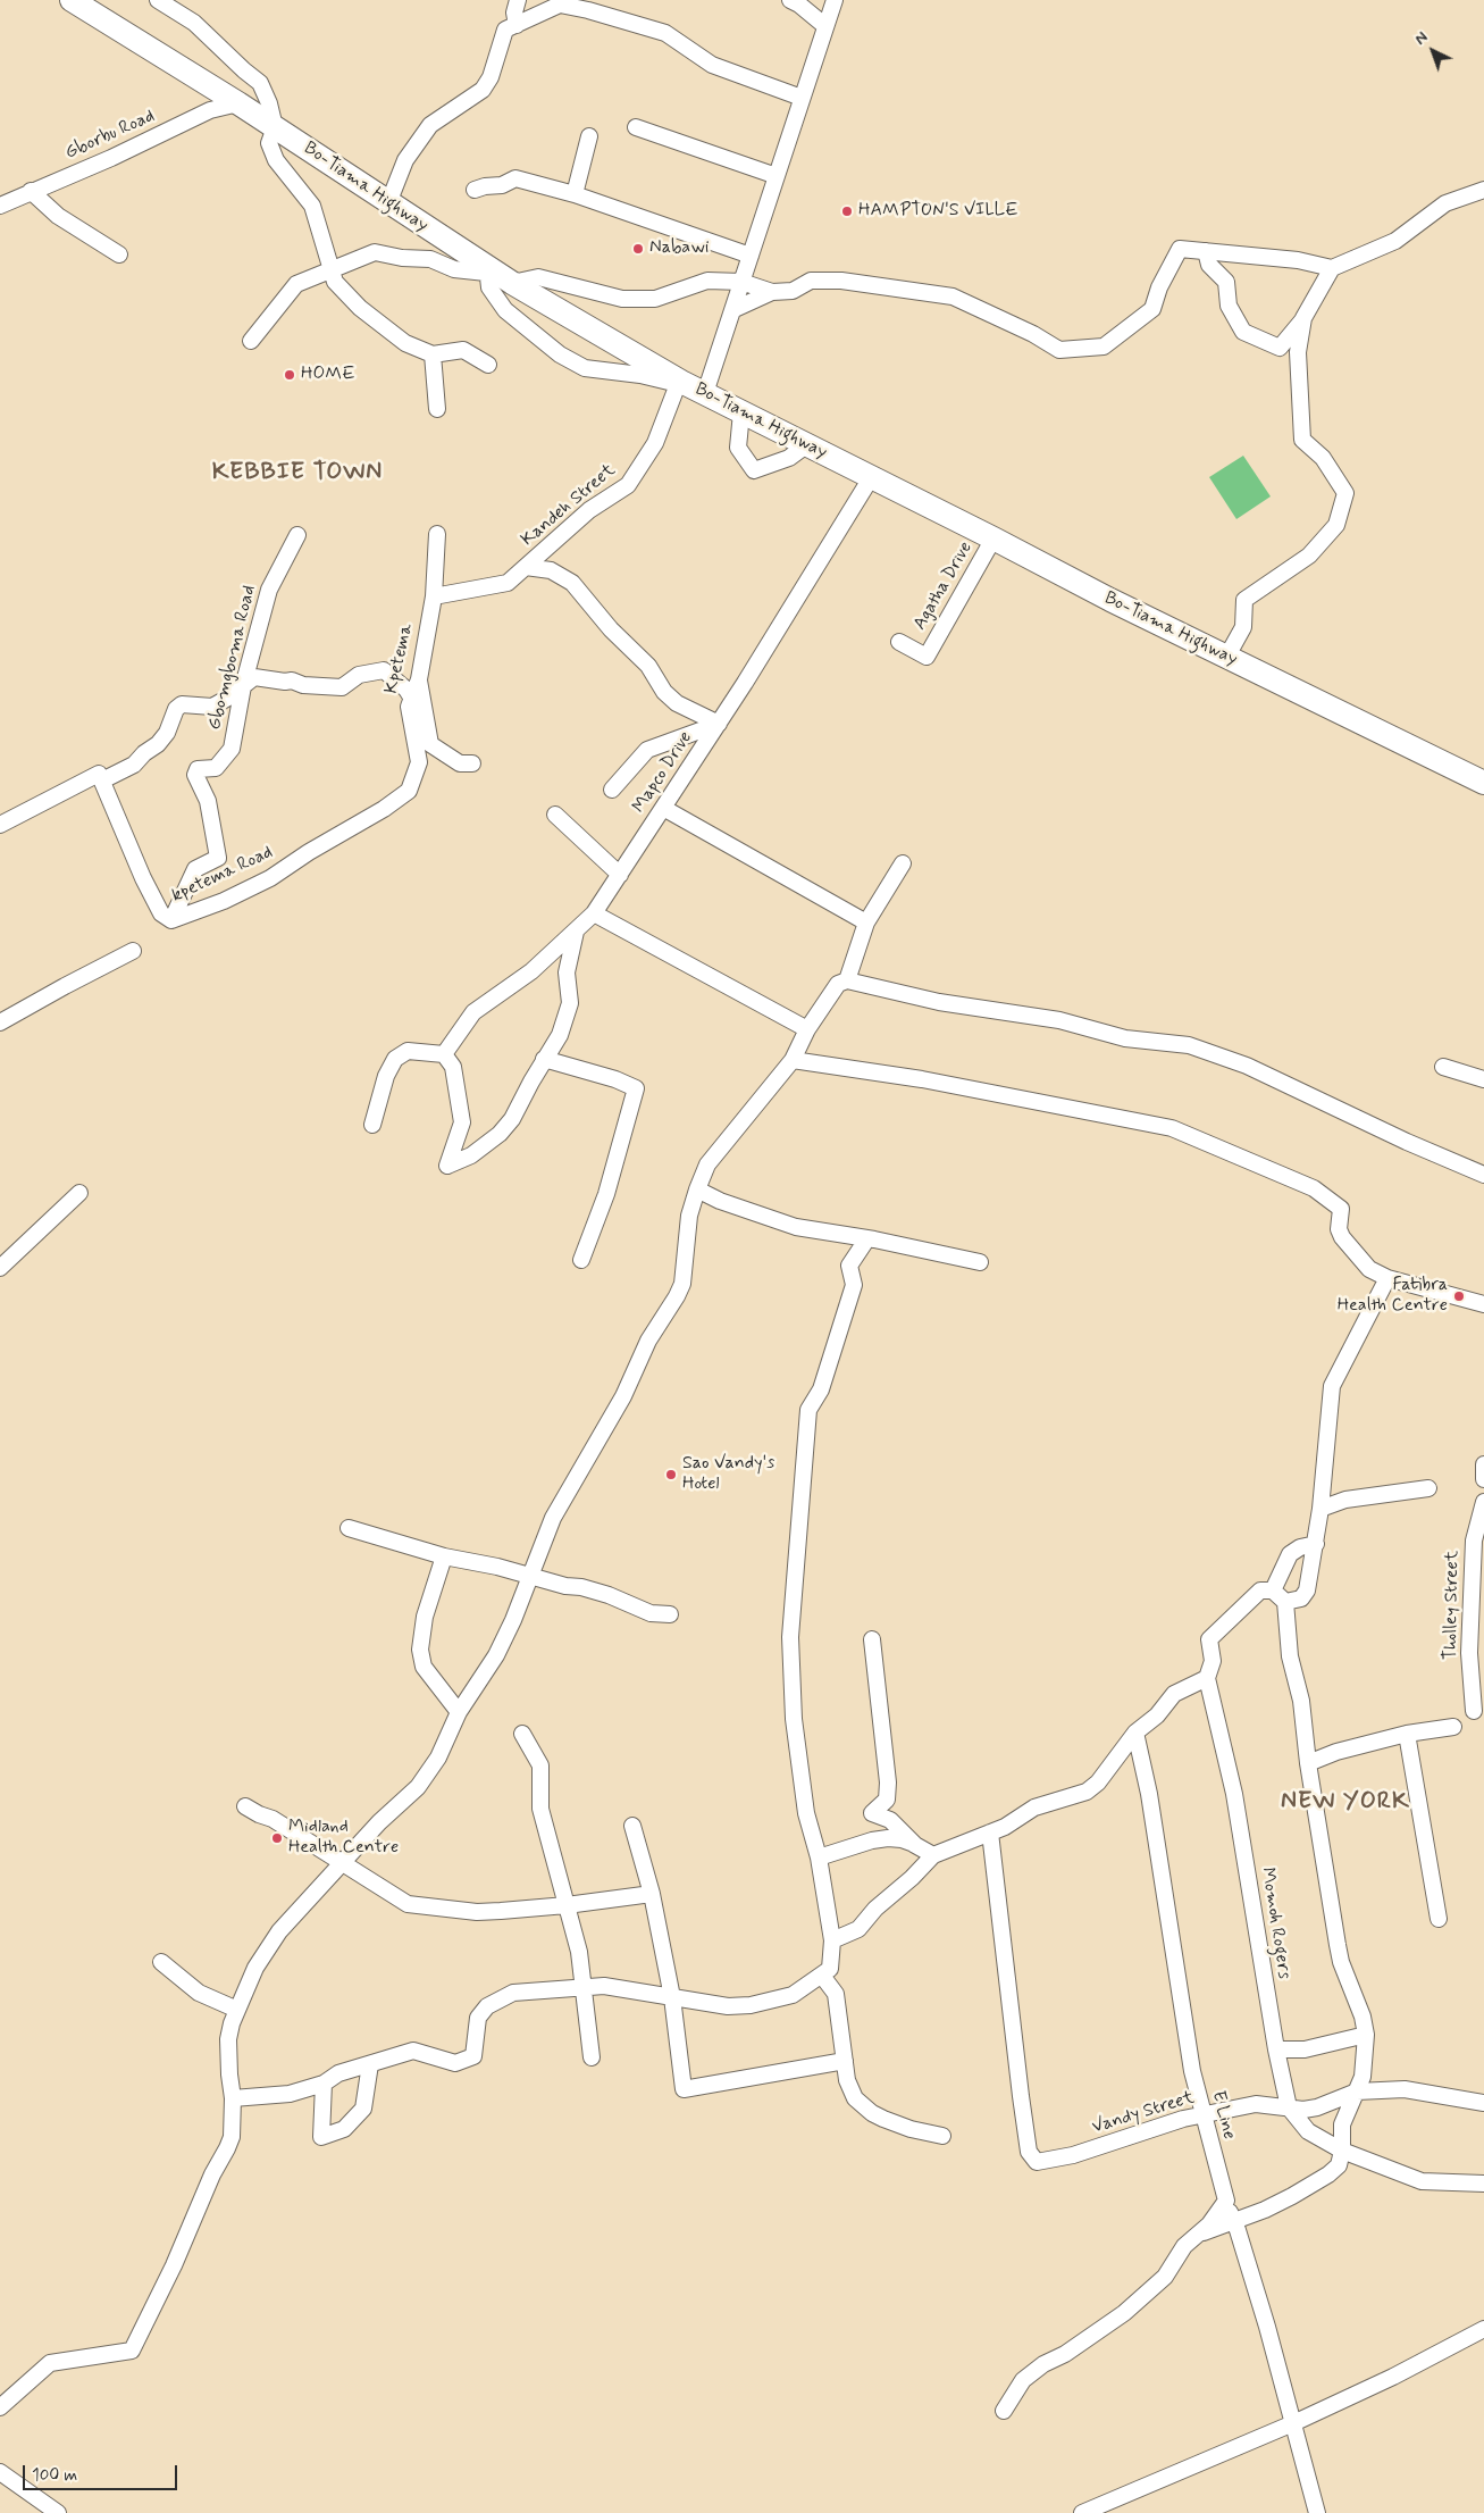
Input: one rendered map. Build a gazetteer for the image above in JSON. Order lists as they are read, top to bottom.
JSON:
{
  "streets": {
    "highway": ["Bo-Tiama Highway"],
    "street": [
      "Gborbu Road",
      "Kandeh Street",
      "Agatha Drive",
      "Gbomgboma Road",
      "Kpetema",
      "Mapco Drive",
      "kpetema Road",
      "Tholley Street",
      "Momoh Rogers",
      "Vandy Street",
      "E Line"
    ]
  },
  "crossings": [
    ["Gborbu Road", "Bo-Tiama Highway"],
    ["Bo-Tiama Highway", "Kandeh Street"],
    ["Bo-Tiama Highway", "Agatha Drive"],
    ["Bo-Tiama Highway", "Mapco Drive"],
    ["Kandeh Street", "Kpetema"],
    ["Gbomgboma Road", "kpetema Road"],
    ["Kpetema", "kpetema Road"],
    ["Momoh Rogers", "Vandy Street"],
    ["Vandy Street", "E Line"]
  ],
  "districts": ["KEBBIE TOWN", "NEW YORK"],
  "places": [
    "HAMPTON'S VILLE",
    "Nabawi",
    "HOME",
    "Fatibra Health Centre",
    "Sao Vandy's Hotel",
    "Midland Health Centre"
  ],
  "scale_bar": "100 m",
  "north": "top left"
}
